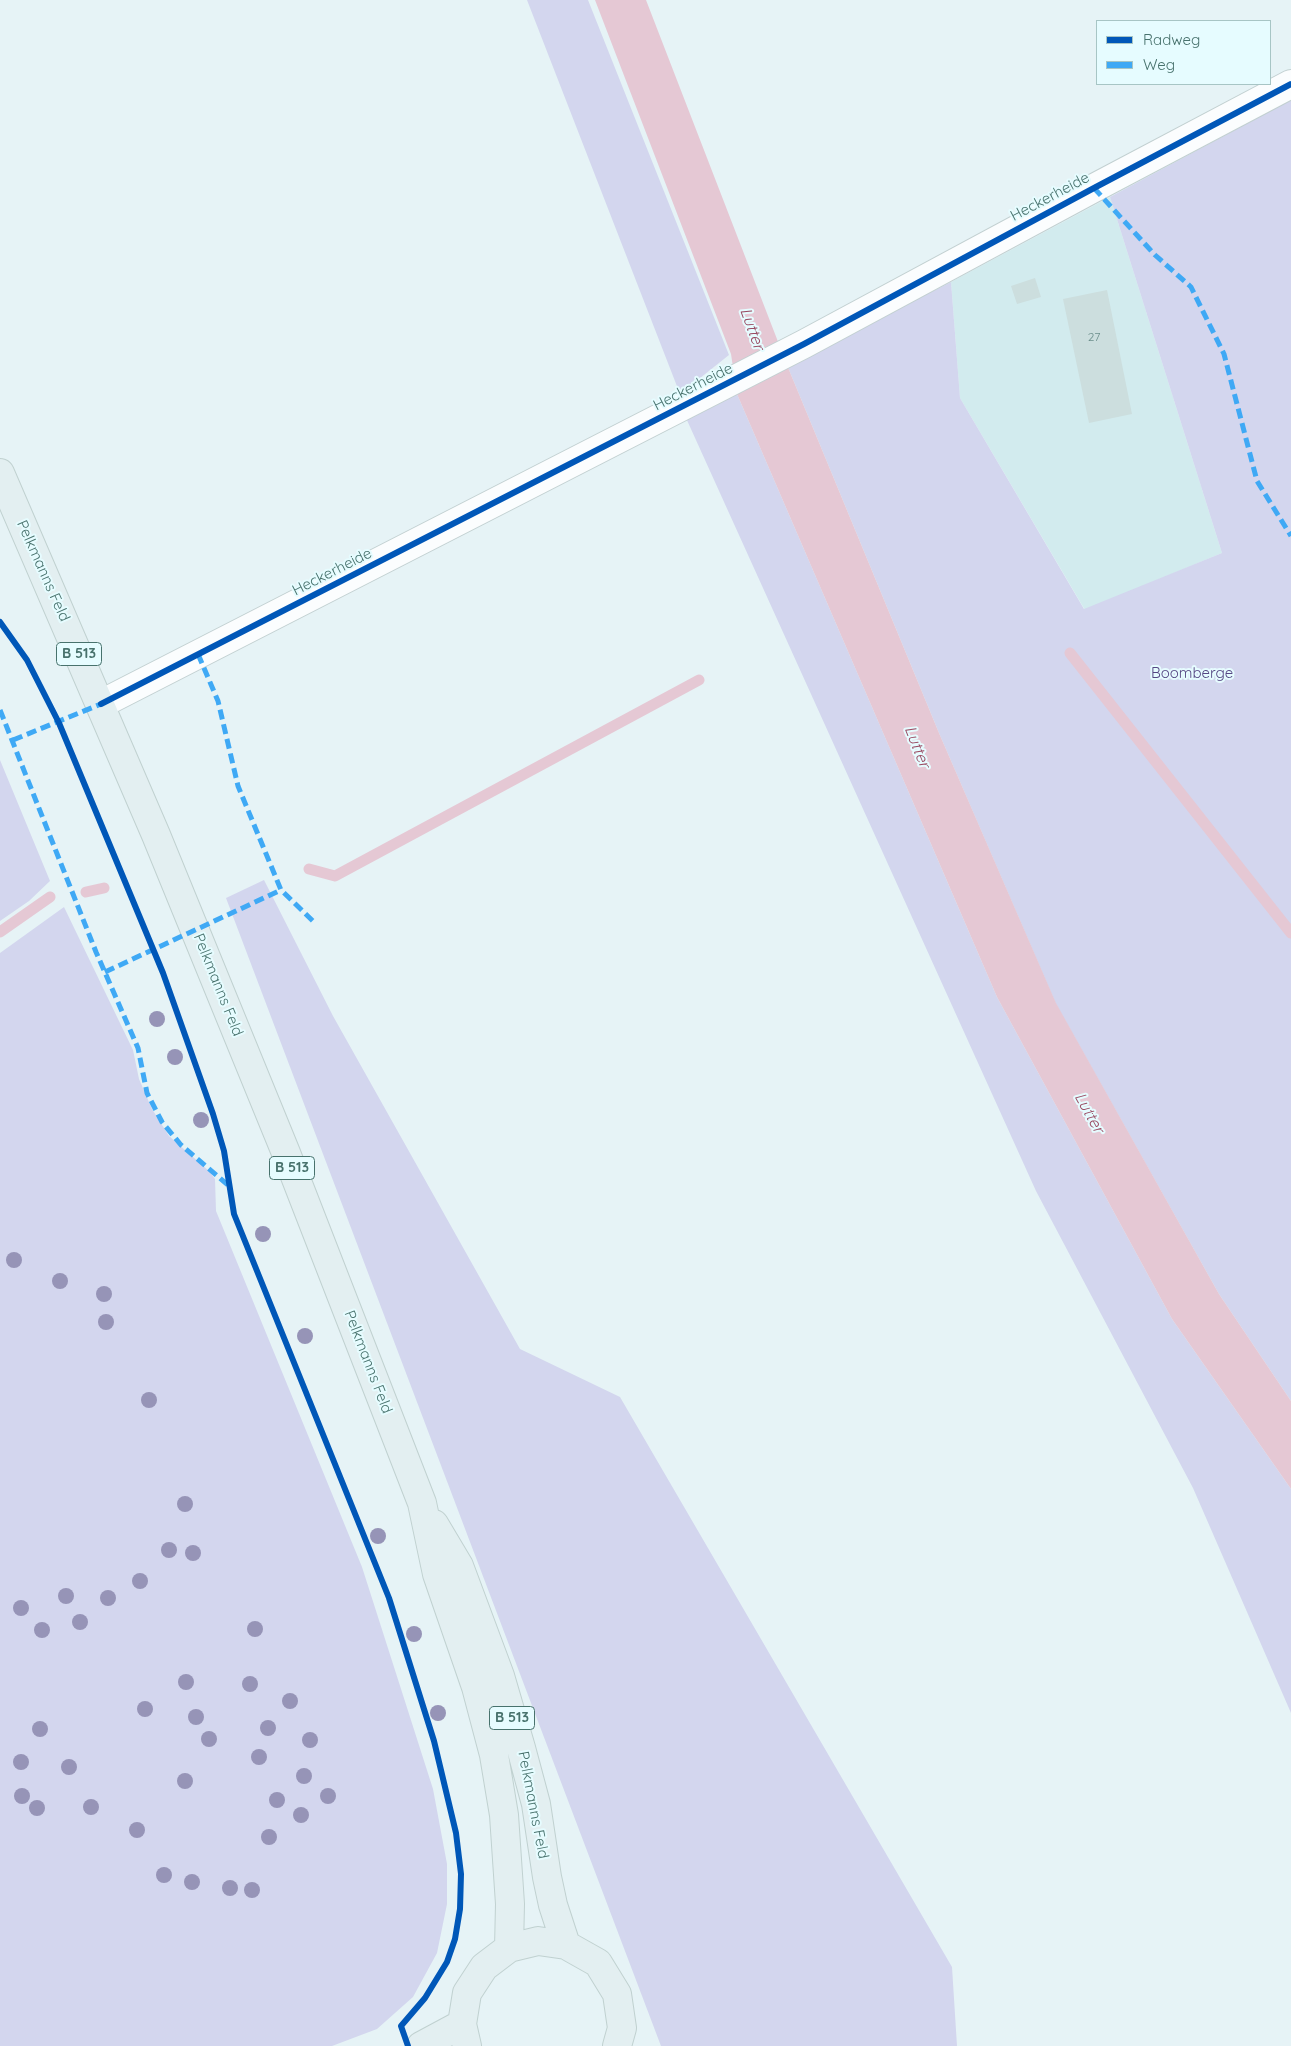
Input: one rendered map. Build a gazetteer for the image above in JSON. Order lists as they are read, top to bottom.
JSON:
{
  "streets": {
    "main road": ["Pelkmanns Feld", "B 513"],
    "street": ["Heckerheide"]
  },
  "crossings": [
    ["Heckerheide", "Pelkmanns Feld"]
  ],
  "water": ["Lutter"],
  "parks": ["Boomberge"],
  "house_numbers": ["27"],
  "legend": ["Radweg", "Weg"]
}
